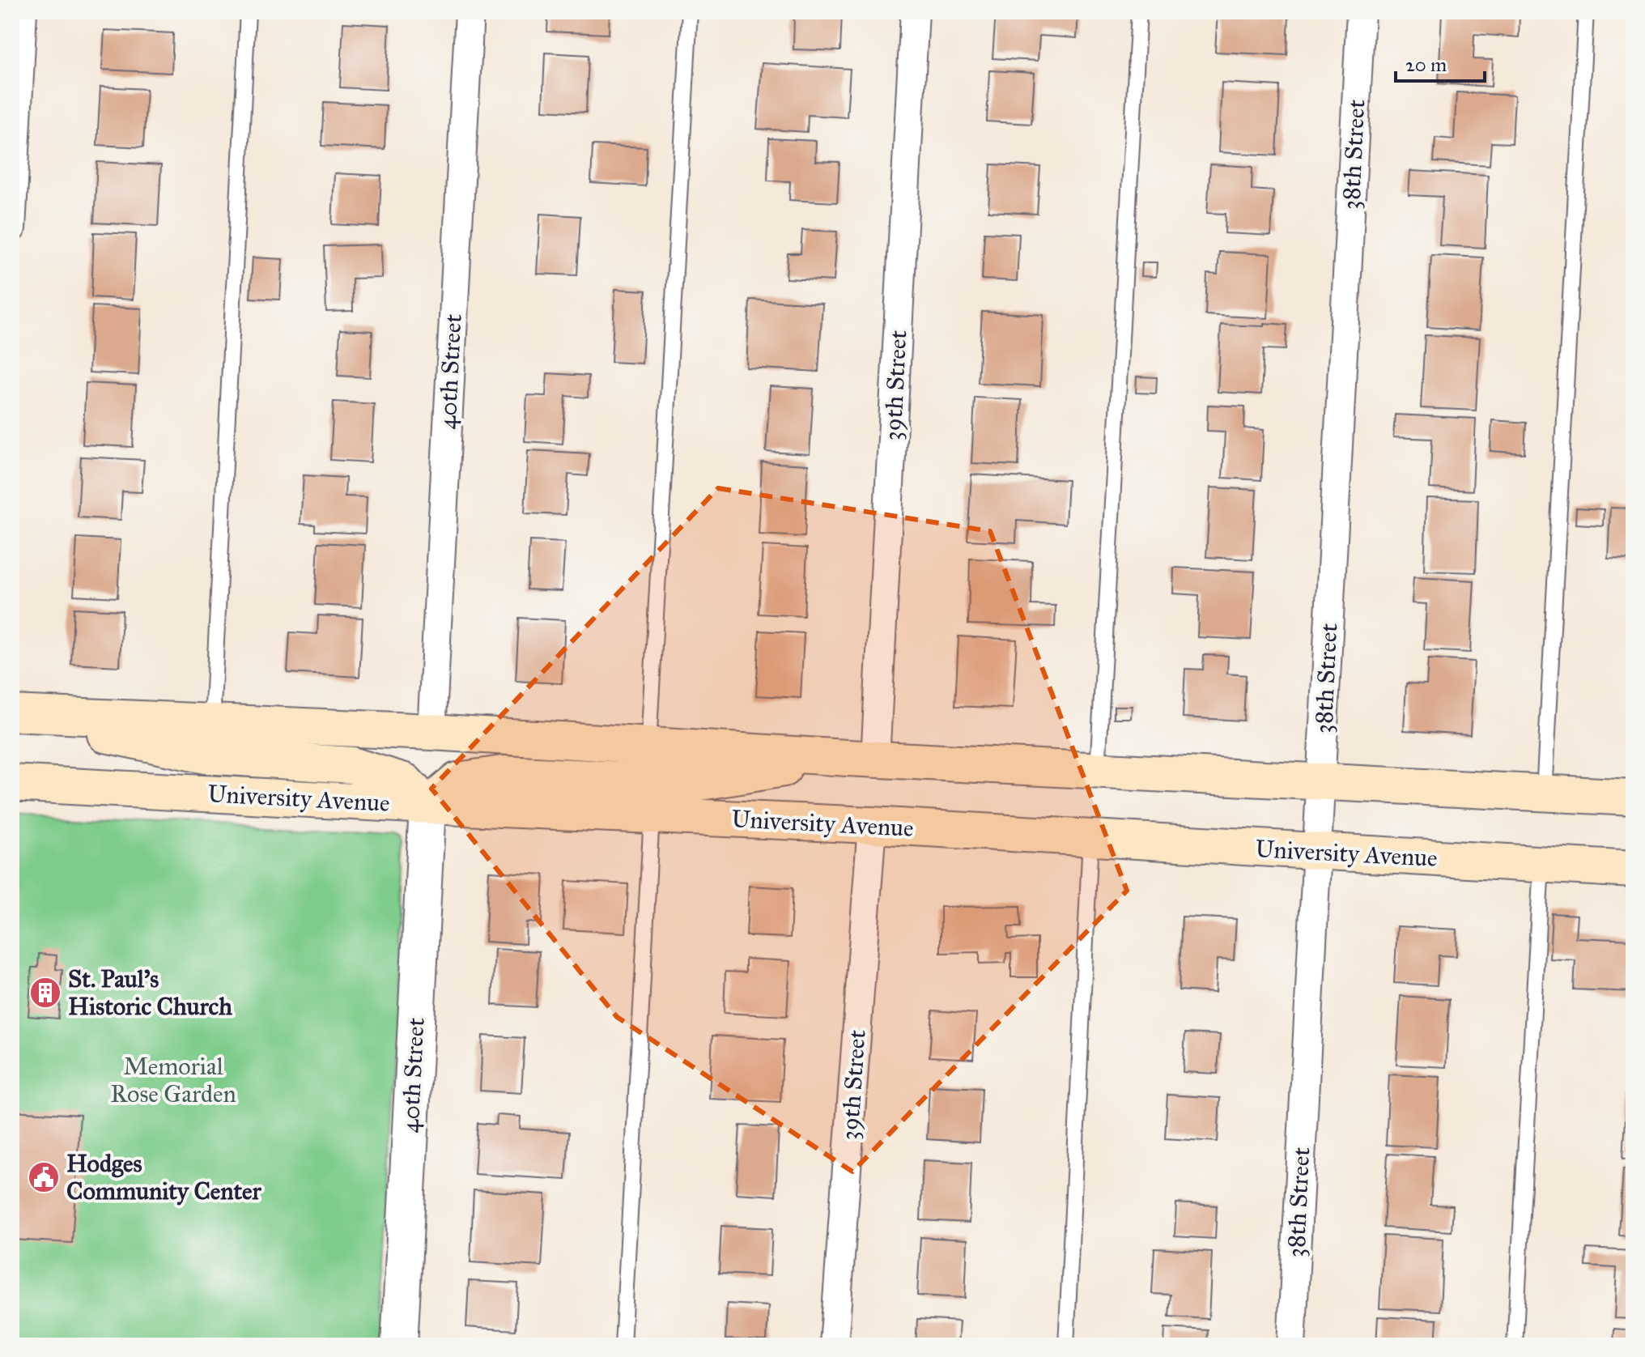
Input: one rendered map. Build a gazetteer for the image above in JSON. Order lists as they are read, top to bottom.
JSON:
{
  "streets": {
    "main road": ["University Avenue"],
    "street": ["38th Street", "40th Street", "39th Street"]
  },
  "crossings": [
    ["38th Street", "University Avenue"],
    ["40th Street", "University Avenue"],
    ["39th Street", "University Avenue"]
  ],
  "parks": ["Memorial Rose Garden"],
  "places": {
    "building": ["St. Paul's Historic Church"],
    "public building": ["Hodges Community Center"]
  },
  "scale_bar": "20 m"
}
